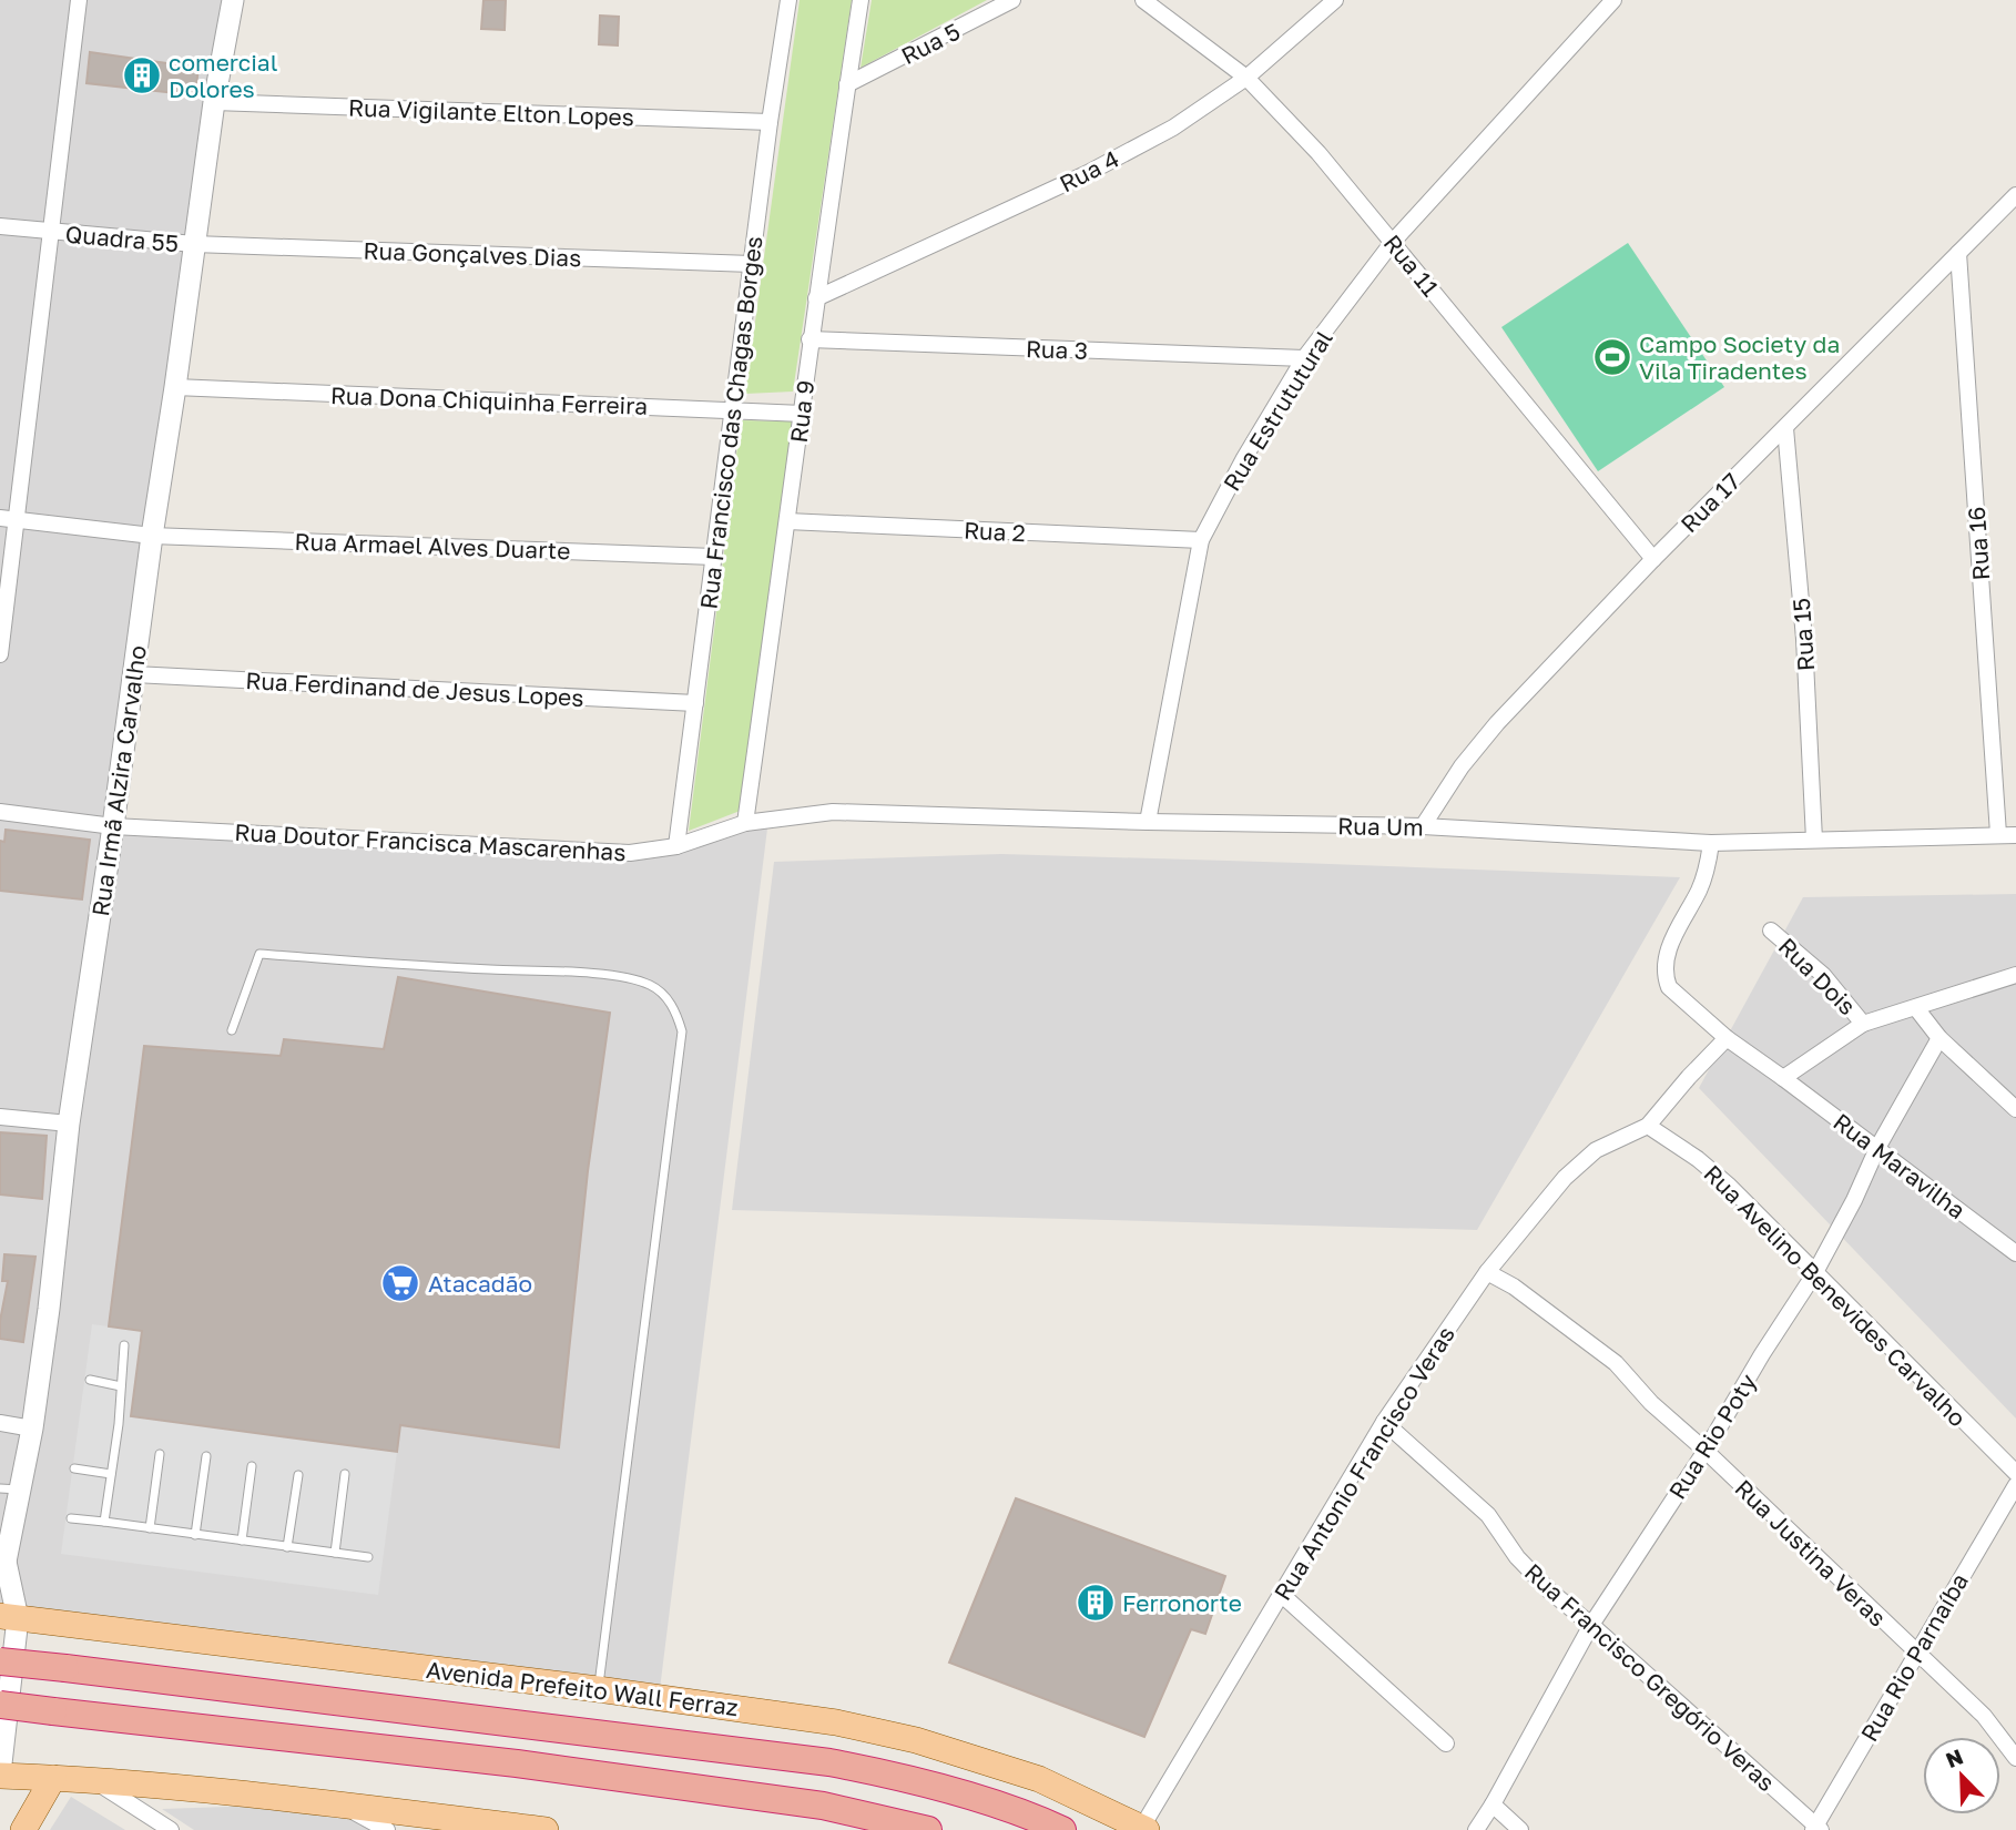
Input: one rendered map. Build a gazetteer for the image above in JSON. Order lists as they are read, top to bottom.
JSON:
{
  "streets": {
    "highway": ["Avenida Prefeito Wall Ferraz"],
    "street": [
      "Rua 5",
      "Rua Vigilante Elton Lopes",
      "Rua 4",
      "Quadra 55",
      "Rua Gonçalves Dias",
      "Rua 11",
      "Rua 3",
      "Rua Dona Chiquinha Ferreira",
      "Rua Estrututural",
      "Rua 9",
      "Rua Francisco das Chagas Borges",
      "Rua 17",
      "Rua 2",
      "Rua 16",
      "Rua Armael Alves Duarte",
      "Rua 15",
      "Rua Ferdinand de Jesus Lopes",
      "Rua Irmã Alzira Carvalho",
      "Rua Um",
      "Rua Doutor Francisca Mascarenhas",
      "Rua Dois",
      "Rua Maravilha",
      "Rua Avelino Benevides Carvalho",
      "Rua Rio Poty",
      "Rua Antonio Francisco Veras",
      "Rua Justina Veras",
      "Rua Rio Parnaíba",
      "Rua Francisco Gregório Veras"
    ]
  },
  "crossings": [
    ["Rua 5", "Rua 9"],
    ["Rua Vigilante Elton Lopes", "Rua Francisco das Chagas Borges"],
    ["Rua Vigilante Elton Lopes", "Rua Irmã Alzira Carvalho"],
    ["Rua 4", "Rua 11"],
    ["Rua 4", "Rua 9"],
    ["Quadra 55", "Rua Gonçalves Dias"],
    ["Quadra 55", "Rua Irmã Alzira Carvalho"],
    ["Rua Gonçalves Dias", "Rua Francisco das Chagas Borges"],
    ["Rua Gonçalves Dias", "Rua Irmã Alzira Carvalho"],
    ["Rua 11", "Rua Estrututural"],
    ["Rua 11", "Rua 17"],
    ["Rua 3", "Rua Estrututural"],
    ["Rua 3", "Rua 9"],
    ["Rua Dona Chiquinha Ferreira", "Rua 9"],
    ["Rua Dona Chiquinha Ferreira", "Rua Francisco das Chagas Borges"],
    ["Rua Dona Chiquinha Ferreira", "Rua Irmã Alzira Carvalho"],
    ["Rua Estrututural", "Rua 2"],
    ["Rua Estrututural", "Rua Um"],
    ["Rua 9", "Rua 2"],
    ["Rua 9", "Rua Um"],
    ["Rua 9", "Rua Doutor Francisca Mascarenhas"],
    ["Rua Francisco das Chagas Borges", "Rua Armael Alves Duarte"],
    ["Rua Francisco das Chagas Borges", "Rua Ferdinand de Jesus Lopes"],
    ["Rua Francisco das Chagas Borges", "Rua Doutor Francisca Mascarenhas"],
    ["Rua 17", "Rua 16"],
    ["Rua 17", "Rua 15"],
    ["Rua 17", "Rua Um"],
    ["Rua 16", "Rua Um"],
    ["Rua Armael Alves Duarte", "Rua Irmã Alzira Carvalho"],
    ["Rua 15", "Rua Um"],
    ["Rua Ferdinand de Jesus Lopes", "Rua Irmã Alzira Carvalho"],
    ["Rua Irmã Alzira Carvalho", "Rua Doutor Francisca Mascarenhas"],
    ["Rua Irmã Alzira Carvalho", "Avenida Prefeito Wall Ferraz"],
    ["Rua Um", "Rua Doutor Francisca Mascarenhas"],
    ["Rua Maravilha", "Rua Rio Poty"],
    ["Rua Maravilha", "Rua Antonio Francisco Veras"],
    ["Rua Avelino Benevides Carvalho", "Rua Rio Poty"],
    ["Rua Avelino Benevides Carvalho", "Rua Antonio Francisco Veras"],
    ["Rua Rio Poty", "Rua Justina Veras"],
    ["Rua Rio Poty", "Rua Francisco Gregório Veras"],
    ["Rua Antonio Francisco Veras", "Rua Justina Veras"],
    ["Rua Antonio Francisco Veras", "Rua Francisco Gregório Veras"],
    ["Rua Antonio Francisco Veras", "Avenida Prefeito Wall Ferraz"],
    ["Rua Justina Veras", "Rua Rio Parnaíba"],
    ["Rua Rio Parnaíba", "Rua Francisco Gregório Veras"]
  ],
  "places": {
    "building": ["comercial Dolores", "Ferronorte"],
    "sports": ["Campo Society da Vila Tiradentes"],
    "supermarket": ["Atacadão"]
  },
  "north": "top left"
}
